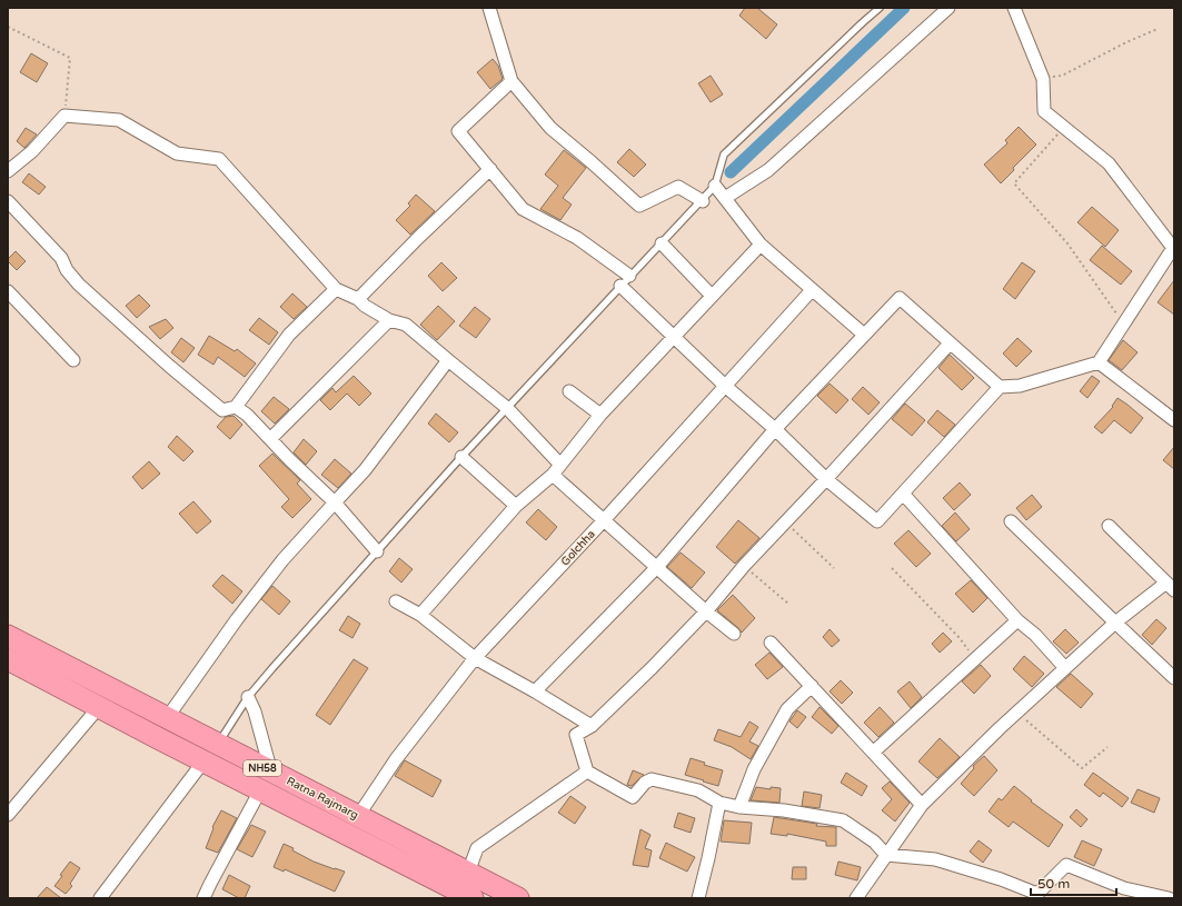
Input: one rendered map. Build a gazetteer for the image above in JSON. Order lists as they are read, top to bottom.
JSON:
{
  "streets": {
    "highway": ["NH58", "Ratna Rajmarg"],
    "street": ["Golchha"]
  },
  "crossings": [
    ["Golchha", "Ratna Rajmarg"]
  ],
  "scale_bar": "50 m"
}
